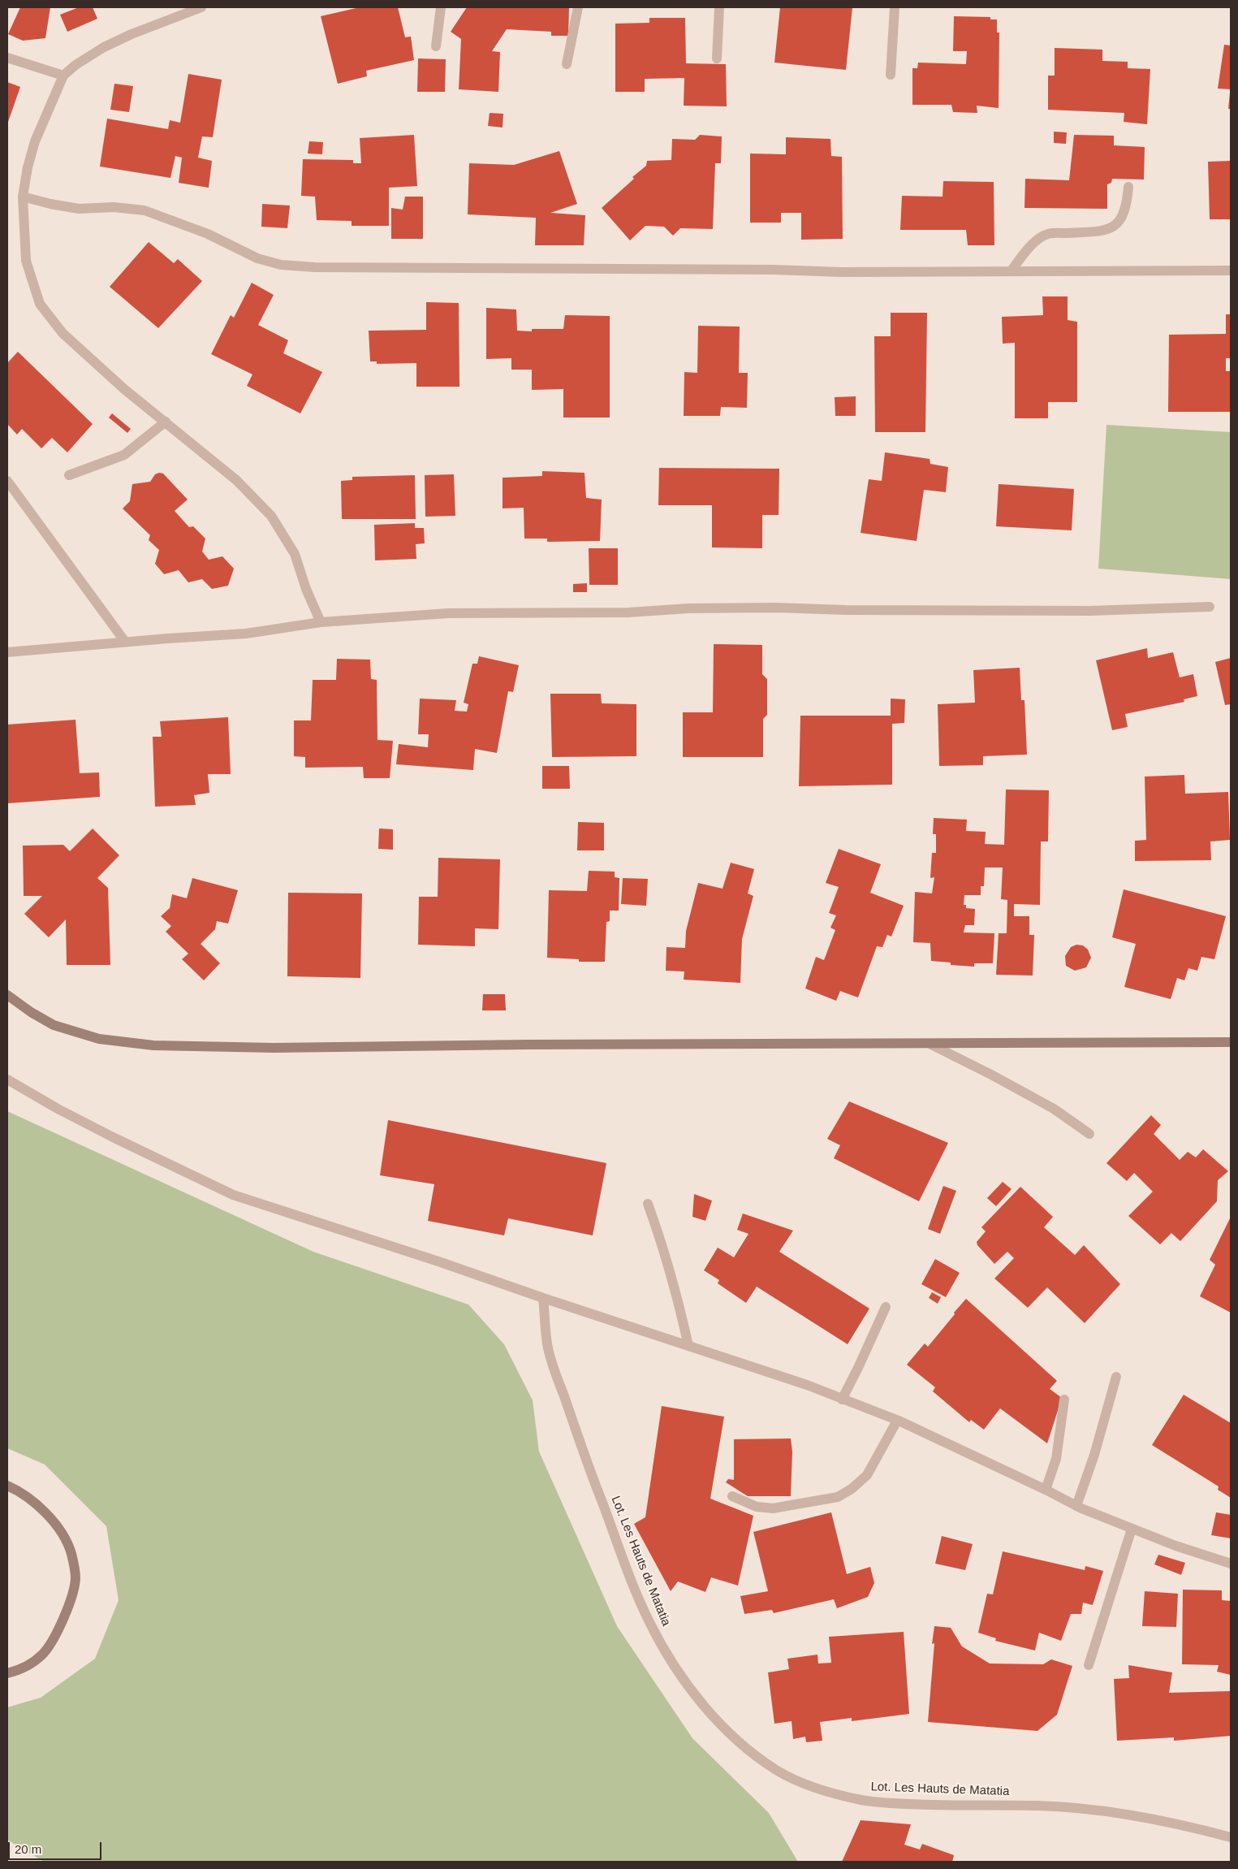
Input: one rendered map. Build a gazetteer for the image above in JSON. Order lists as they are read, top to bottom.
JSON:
{
  "streets": {
    "street": ["Lot. Les Hauts de Matatia"]
  },
  "scale_bar": "20 m"
}
